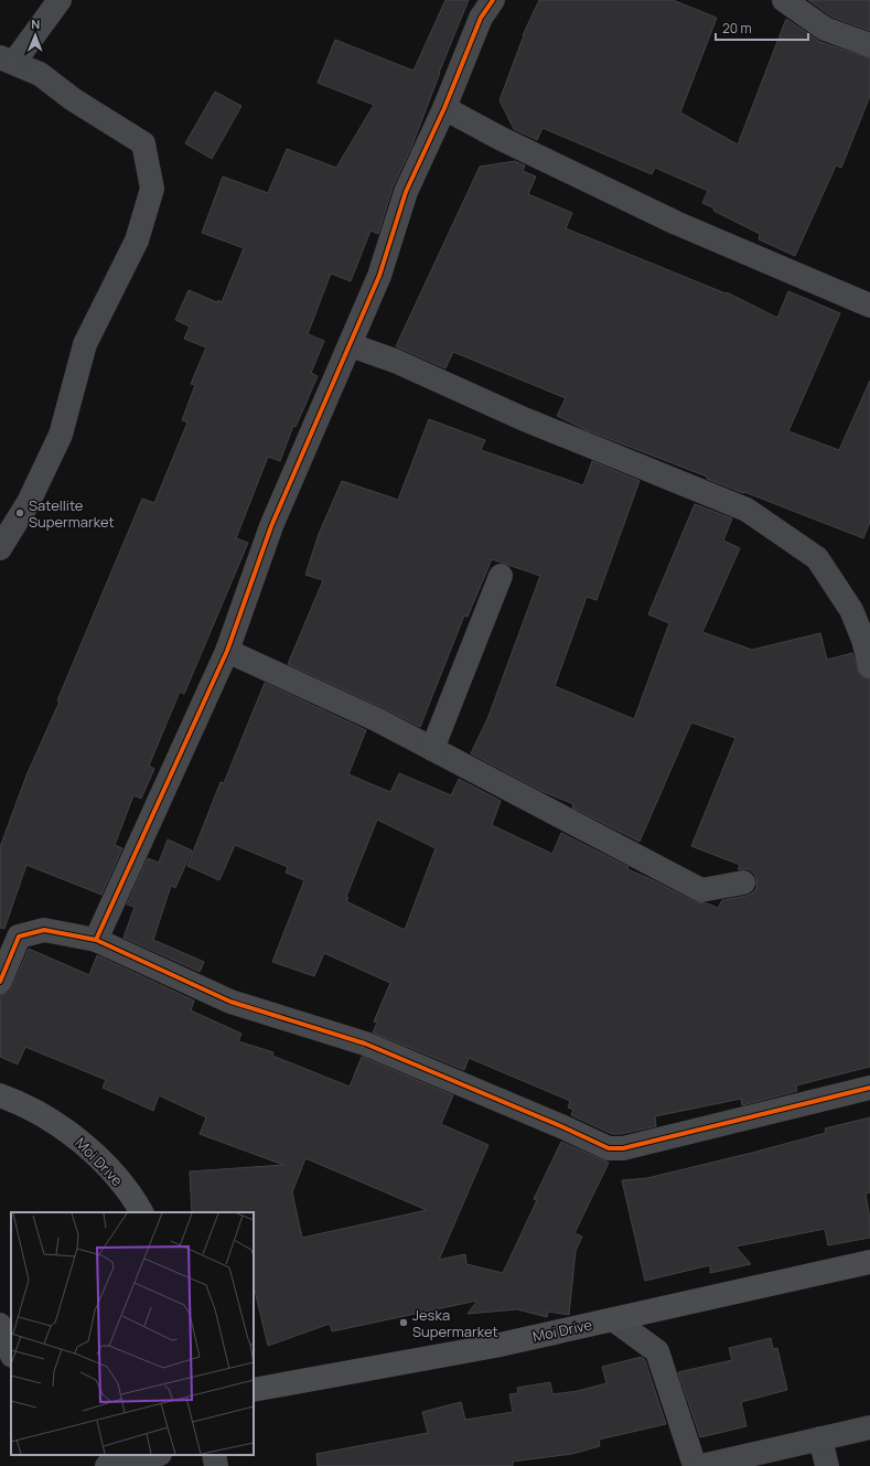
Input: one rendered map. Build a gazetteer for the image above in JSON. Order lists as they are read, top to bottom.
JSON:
{
  "streets": {
    "street": ["Moi Drive"]
  },
  "places": ["Satellite Supermarket", "Jeska Supermarket"],
  "scale_bar": "20 m",
  "north": "top"
}
